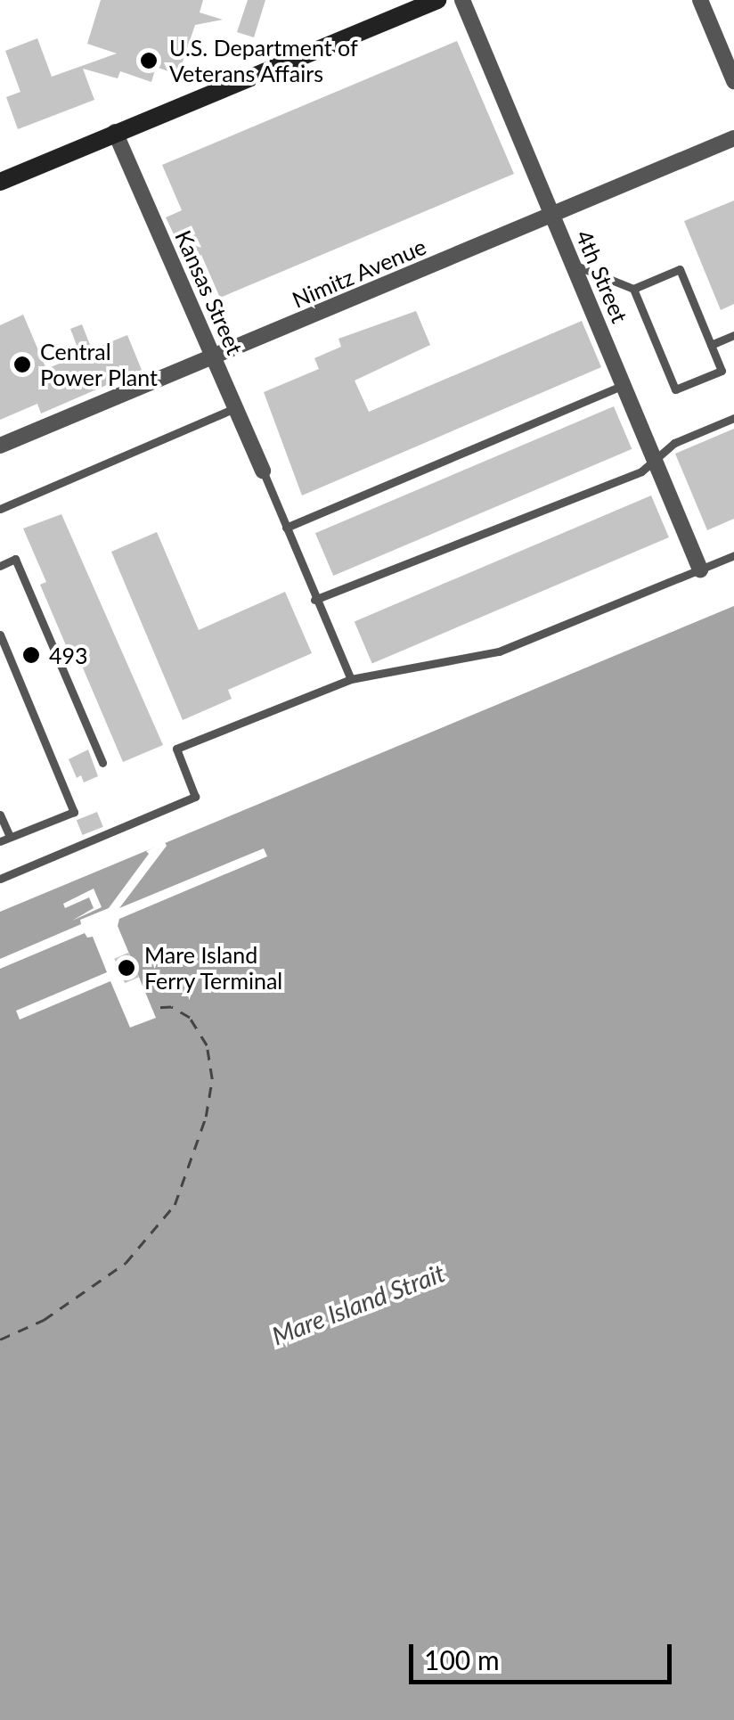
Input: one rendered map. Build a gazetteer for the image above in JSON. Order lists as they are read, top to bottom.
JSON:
{
  "streets": {
    "street": ["Nimitz Avenue", "4th Street", "Kansas Street"]
  },
  "crossings": [
    ["Nimitz Avenue", "4th Street"],
    ["Nimitz Avenue", "Kansas Street"]
  ],
  "water": ["Mare Island Strait"],
  "places": [
    "U.S. Department of Veterans Affairs",
    "Central Power Plant",
    "493",
    "Mare Island Ferry Terminal"
  ],
  "scale_bar": "100 m"
}
